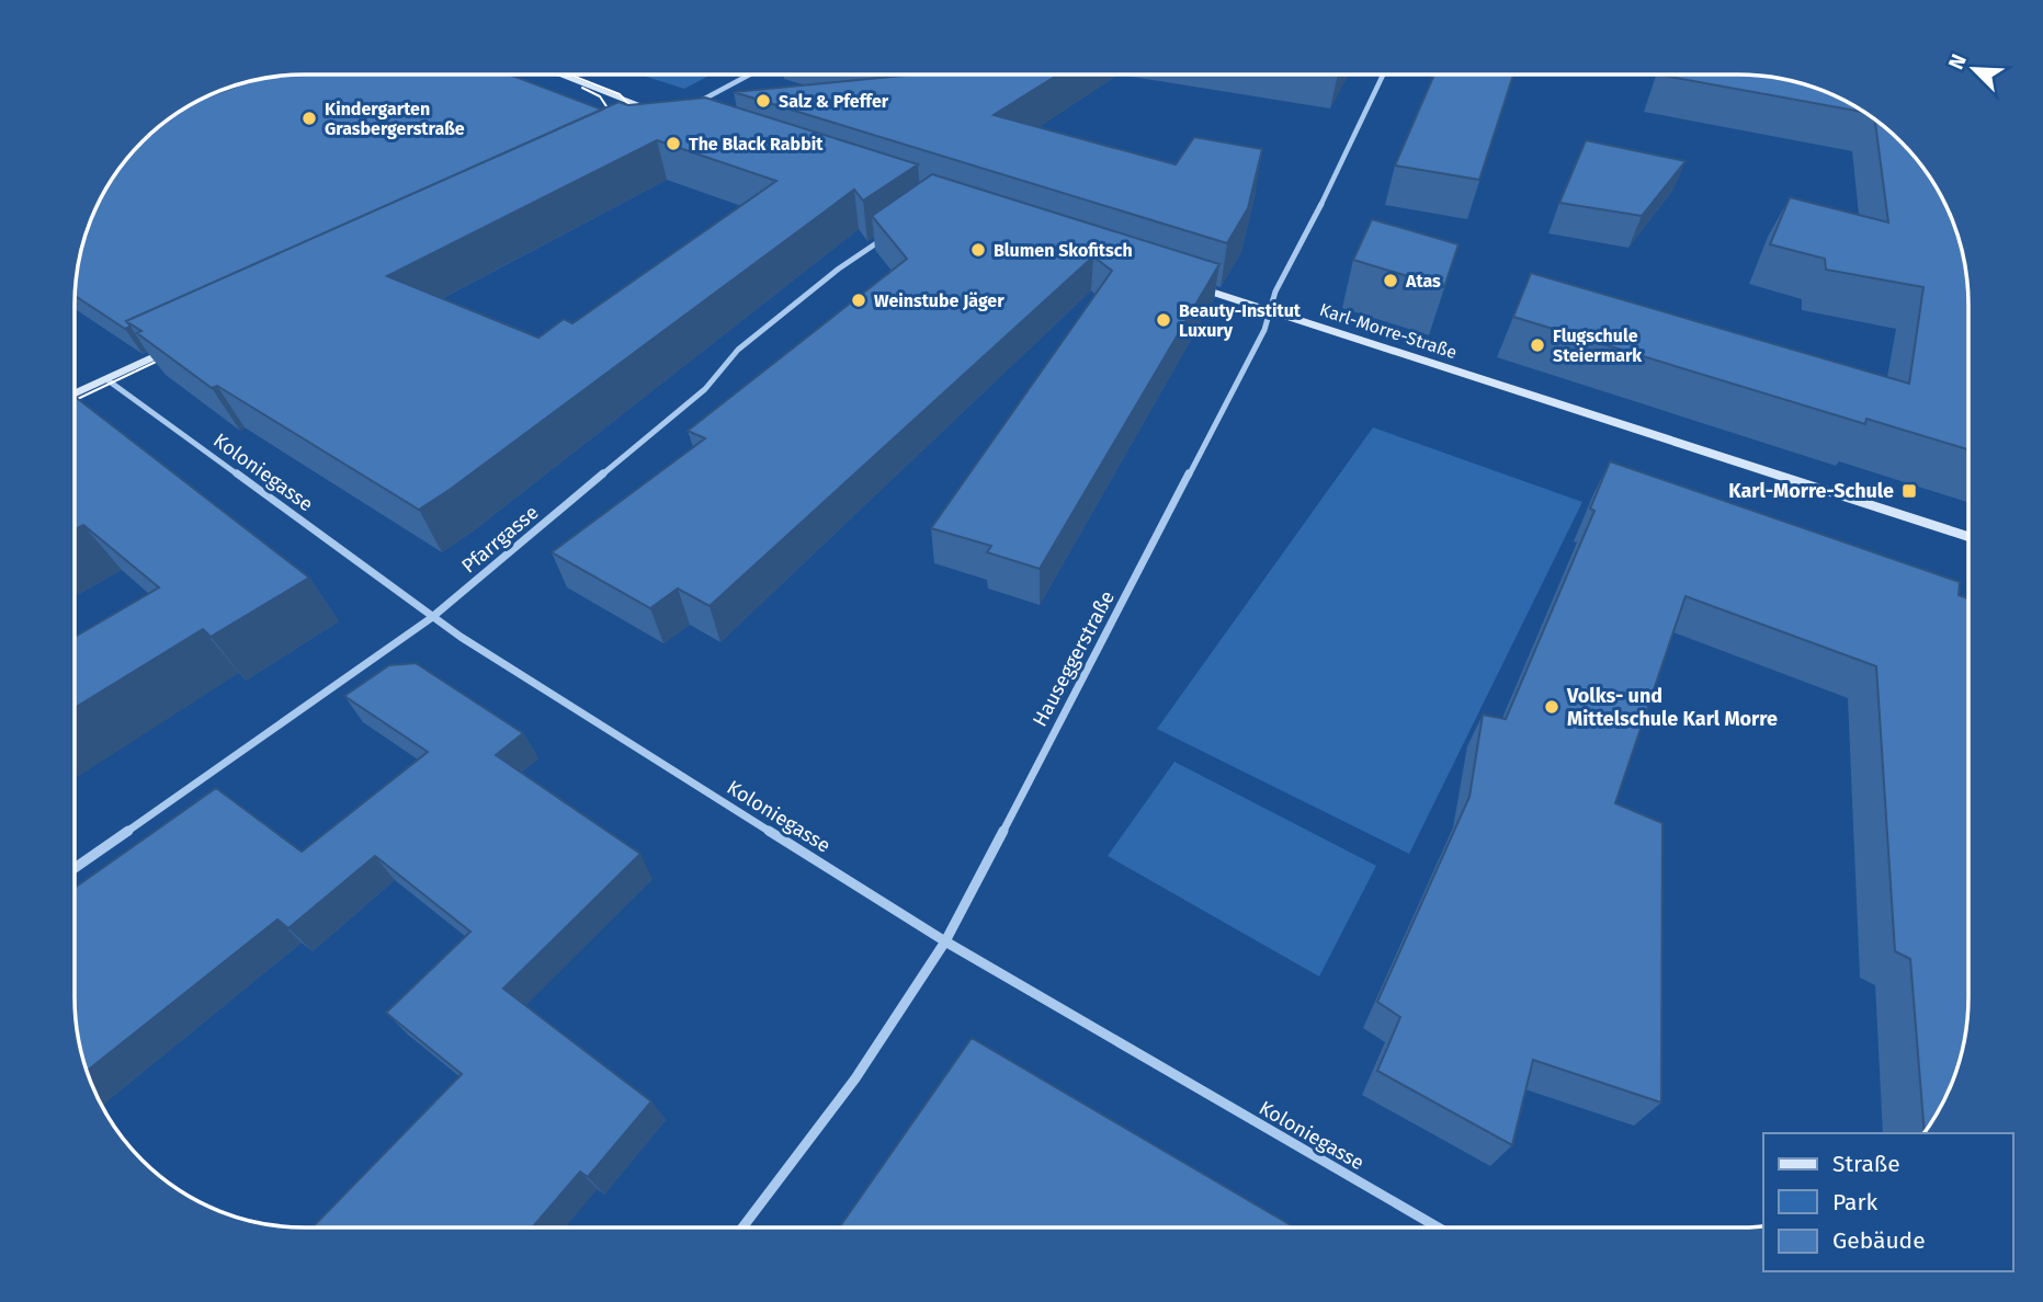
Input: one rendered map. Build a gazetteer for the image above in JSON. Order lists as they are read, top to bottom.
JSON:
{
  "streets": {
    "main road": ["Karl-Morre-Straße"],
    "street": ["Koloniegasse", "Pfarrgasse", "Hauseggerstraße"]
  },
  "crossings": [
    ["Karl-Morre-Straße", "Hauseggerstraße"],
    ["Koloniegasse", "Pfarrgasse"],
    ["Koloniegasse", "Hauseggerstraße"]
  ],
  "places": {
    "other": [
      "Salz & Pfeffer",
      "Kindergarten Grasbergerstraße",
      "The Black Rabbit",
      "Blumen Skofitsch",
      "Atas",
      "Weinstube Jäger",
      "Beauty-Institut Luxury",
      "Flugschule Steiermark",
      "Volks- und Mittelschule Karl Morre"
    ],
    "transit": ["Karl-Morre-Schule"]
  },
  "legend": ["Straße", "Park", "Gebäude"],
  "north": "top left"
}
